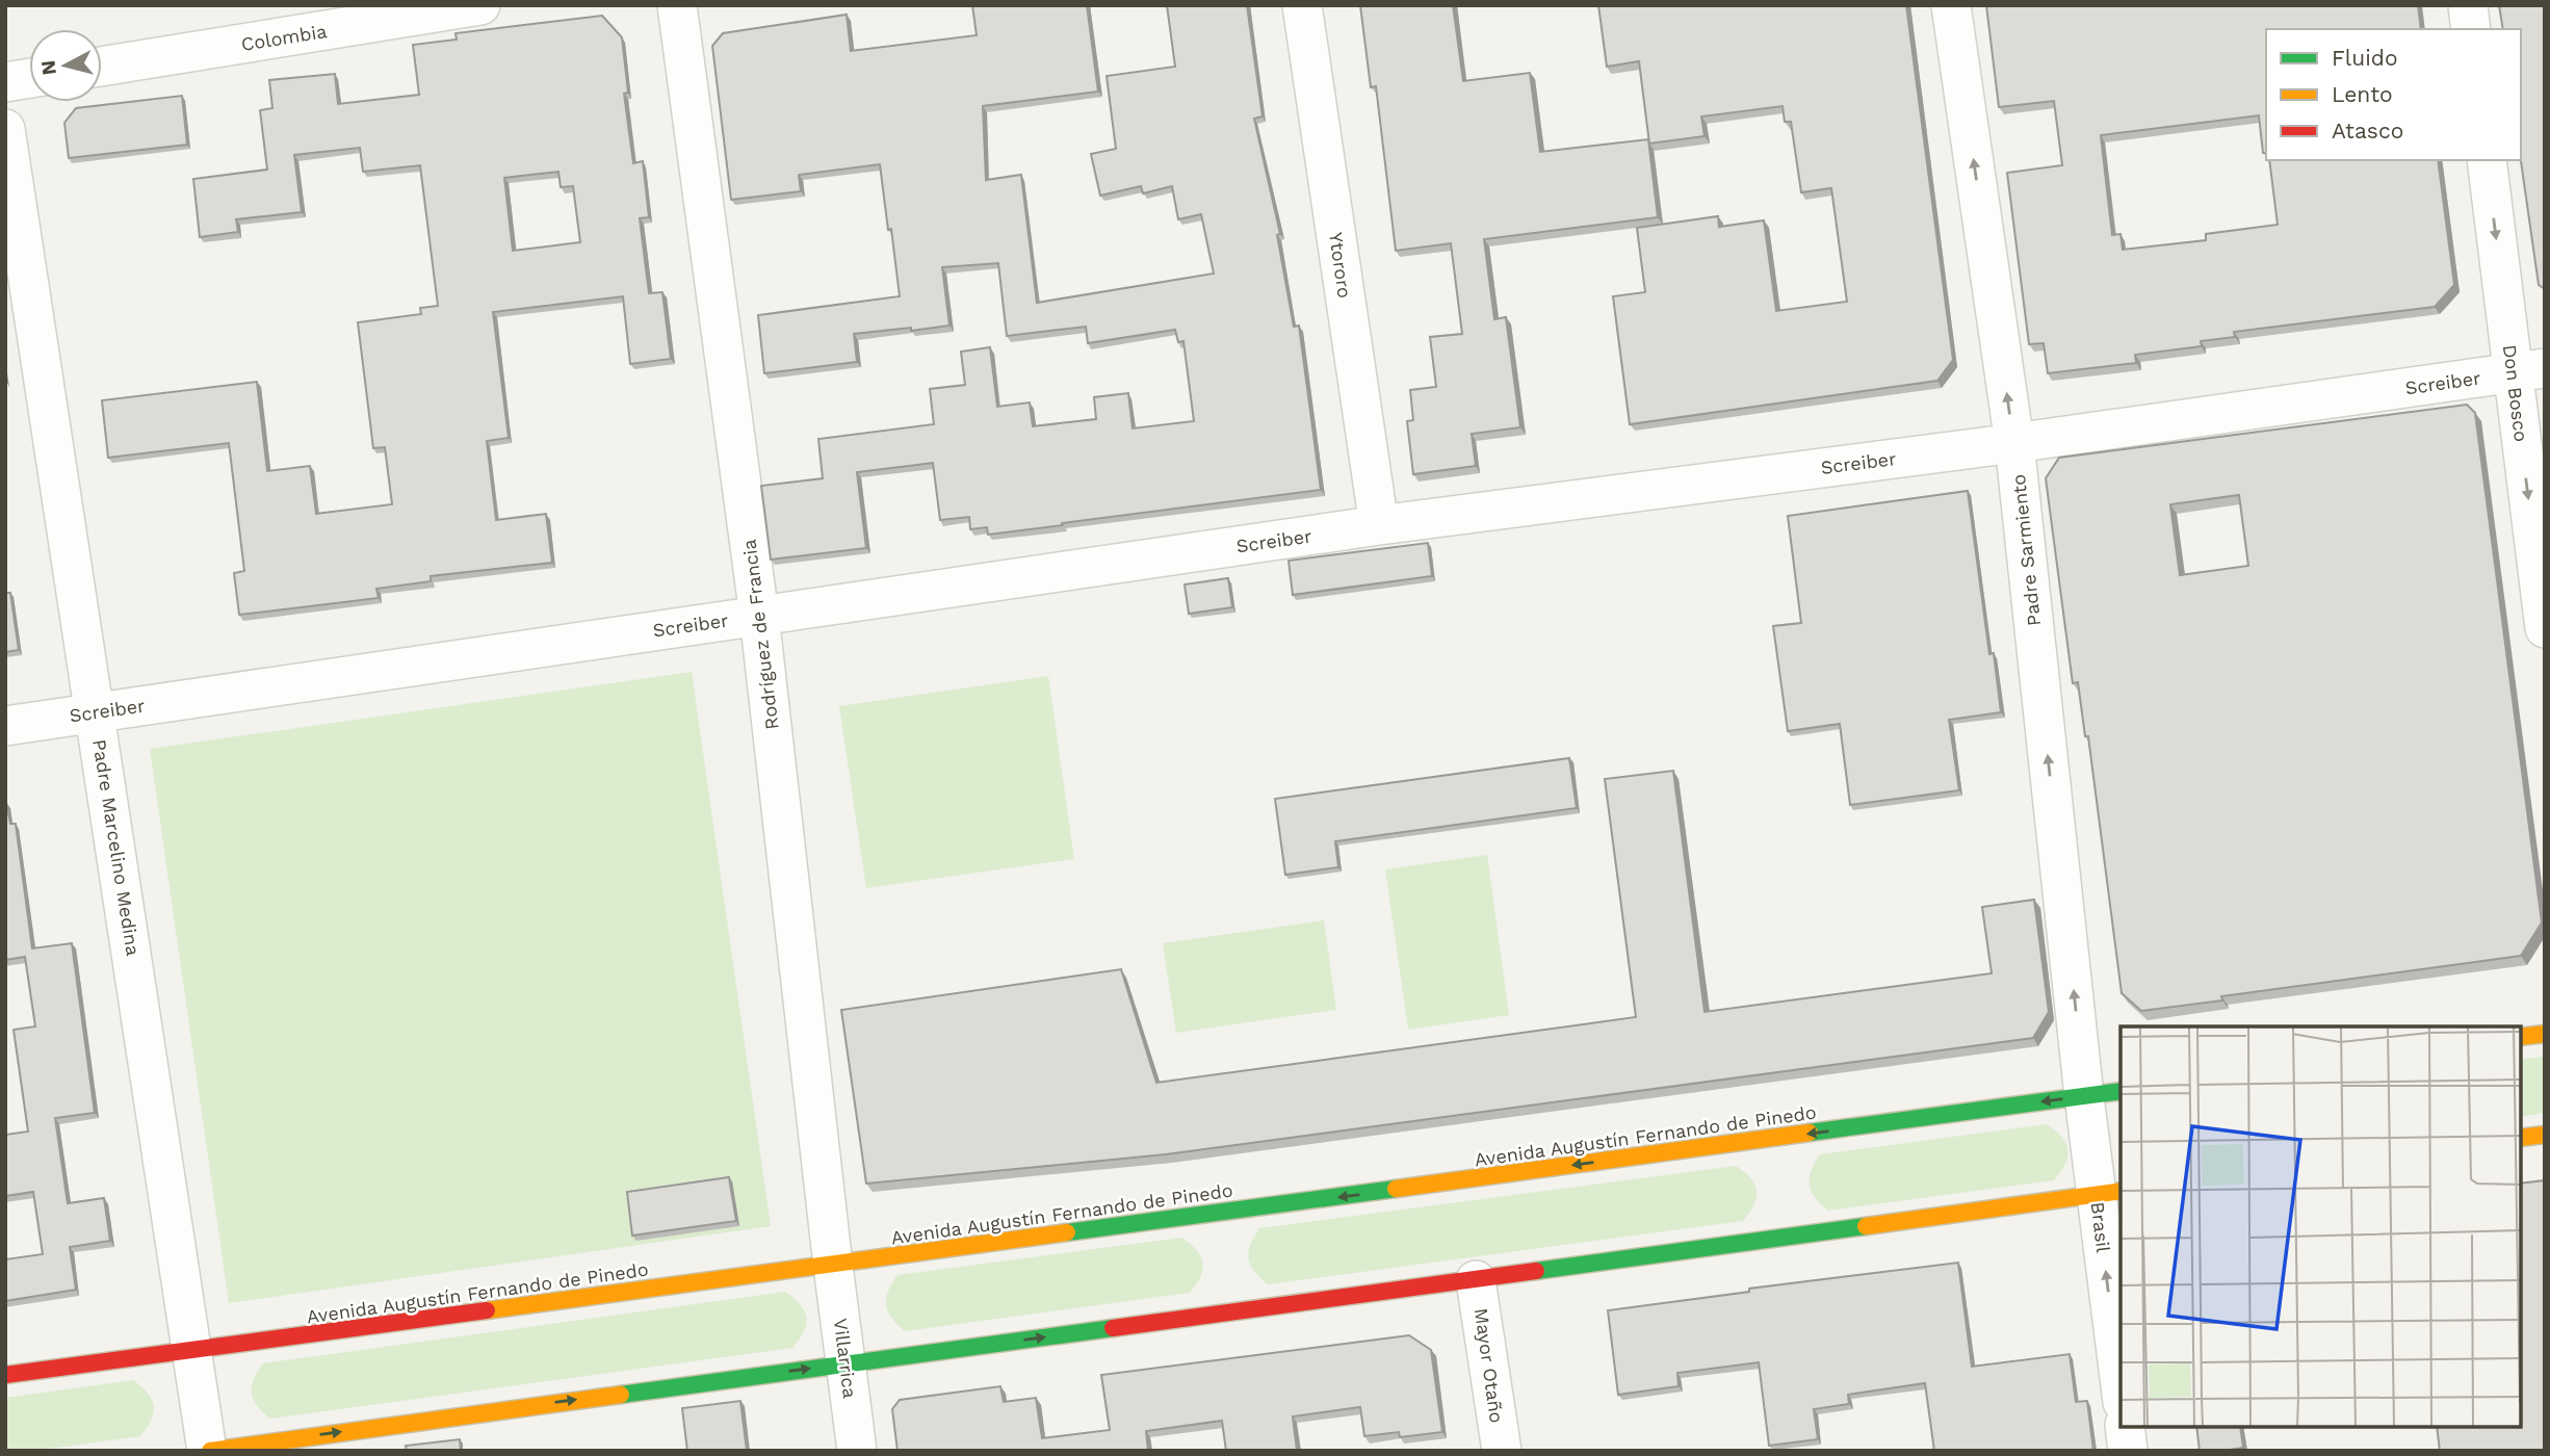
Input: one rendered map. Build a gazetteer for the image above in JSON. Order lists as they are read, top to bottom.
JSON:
{
  "streets": {
    "highway": ["Avenida Augustín Fernando de Pinedo"],
    "street": [
      "Colombia",
      "Ytororo",
      "Screiber",
      "Don Bosco",
      "Padre Sarmiento",
      "Rodríguez de Francia",
      "Padre Marcelino Medina",
      "Brasil",
      "Villarrica",
      "Mayor Otaño"
    ]
  },
  "crossings": [
    ["Ytororo", "Screiber"],
    ["Screiber", "Don Bosco"],
    ["Screiber", "Padre Sarmiento"],
    ["Screiber", "Rodríguez de Francia"],
    ["Screiber", "Padre Marcelino Medina"],
    ["Padre Sarmiento", "Avenida Augustín Fernando de Pinedo"],
    ["Padre Sarmiento", "Brasil"],
    ["Rodríguez de Francia", "Avenida Augustín Fernando de Pinedo"],
    ["Rodríguez de Francia", "Villarrica"],
    ["Padre Marcelino Medina", "Avenida Augustín Fernando de Pinedo"],
    ["Avenida Augustín Fernando de Pinedo", "Brasil"],
    ["Avenida Augustín Fernando de Pinedo", "Villarrica"]
  ],
  "one_way": ["Don Bosco", "Padre Sarmiento", "Brasil"],
  "legend": ["Fluido", "Lento", "Atasco"],
  "north": "left"
}
